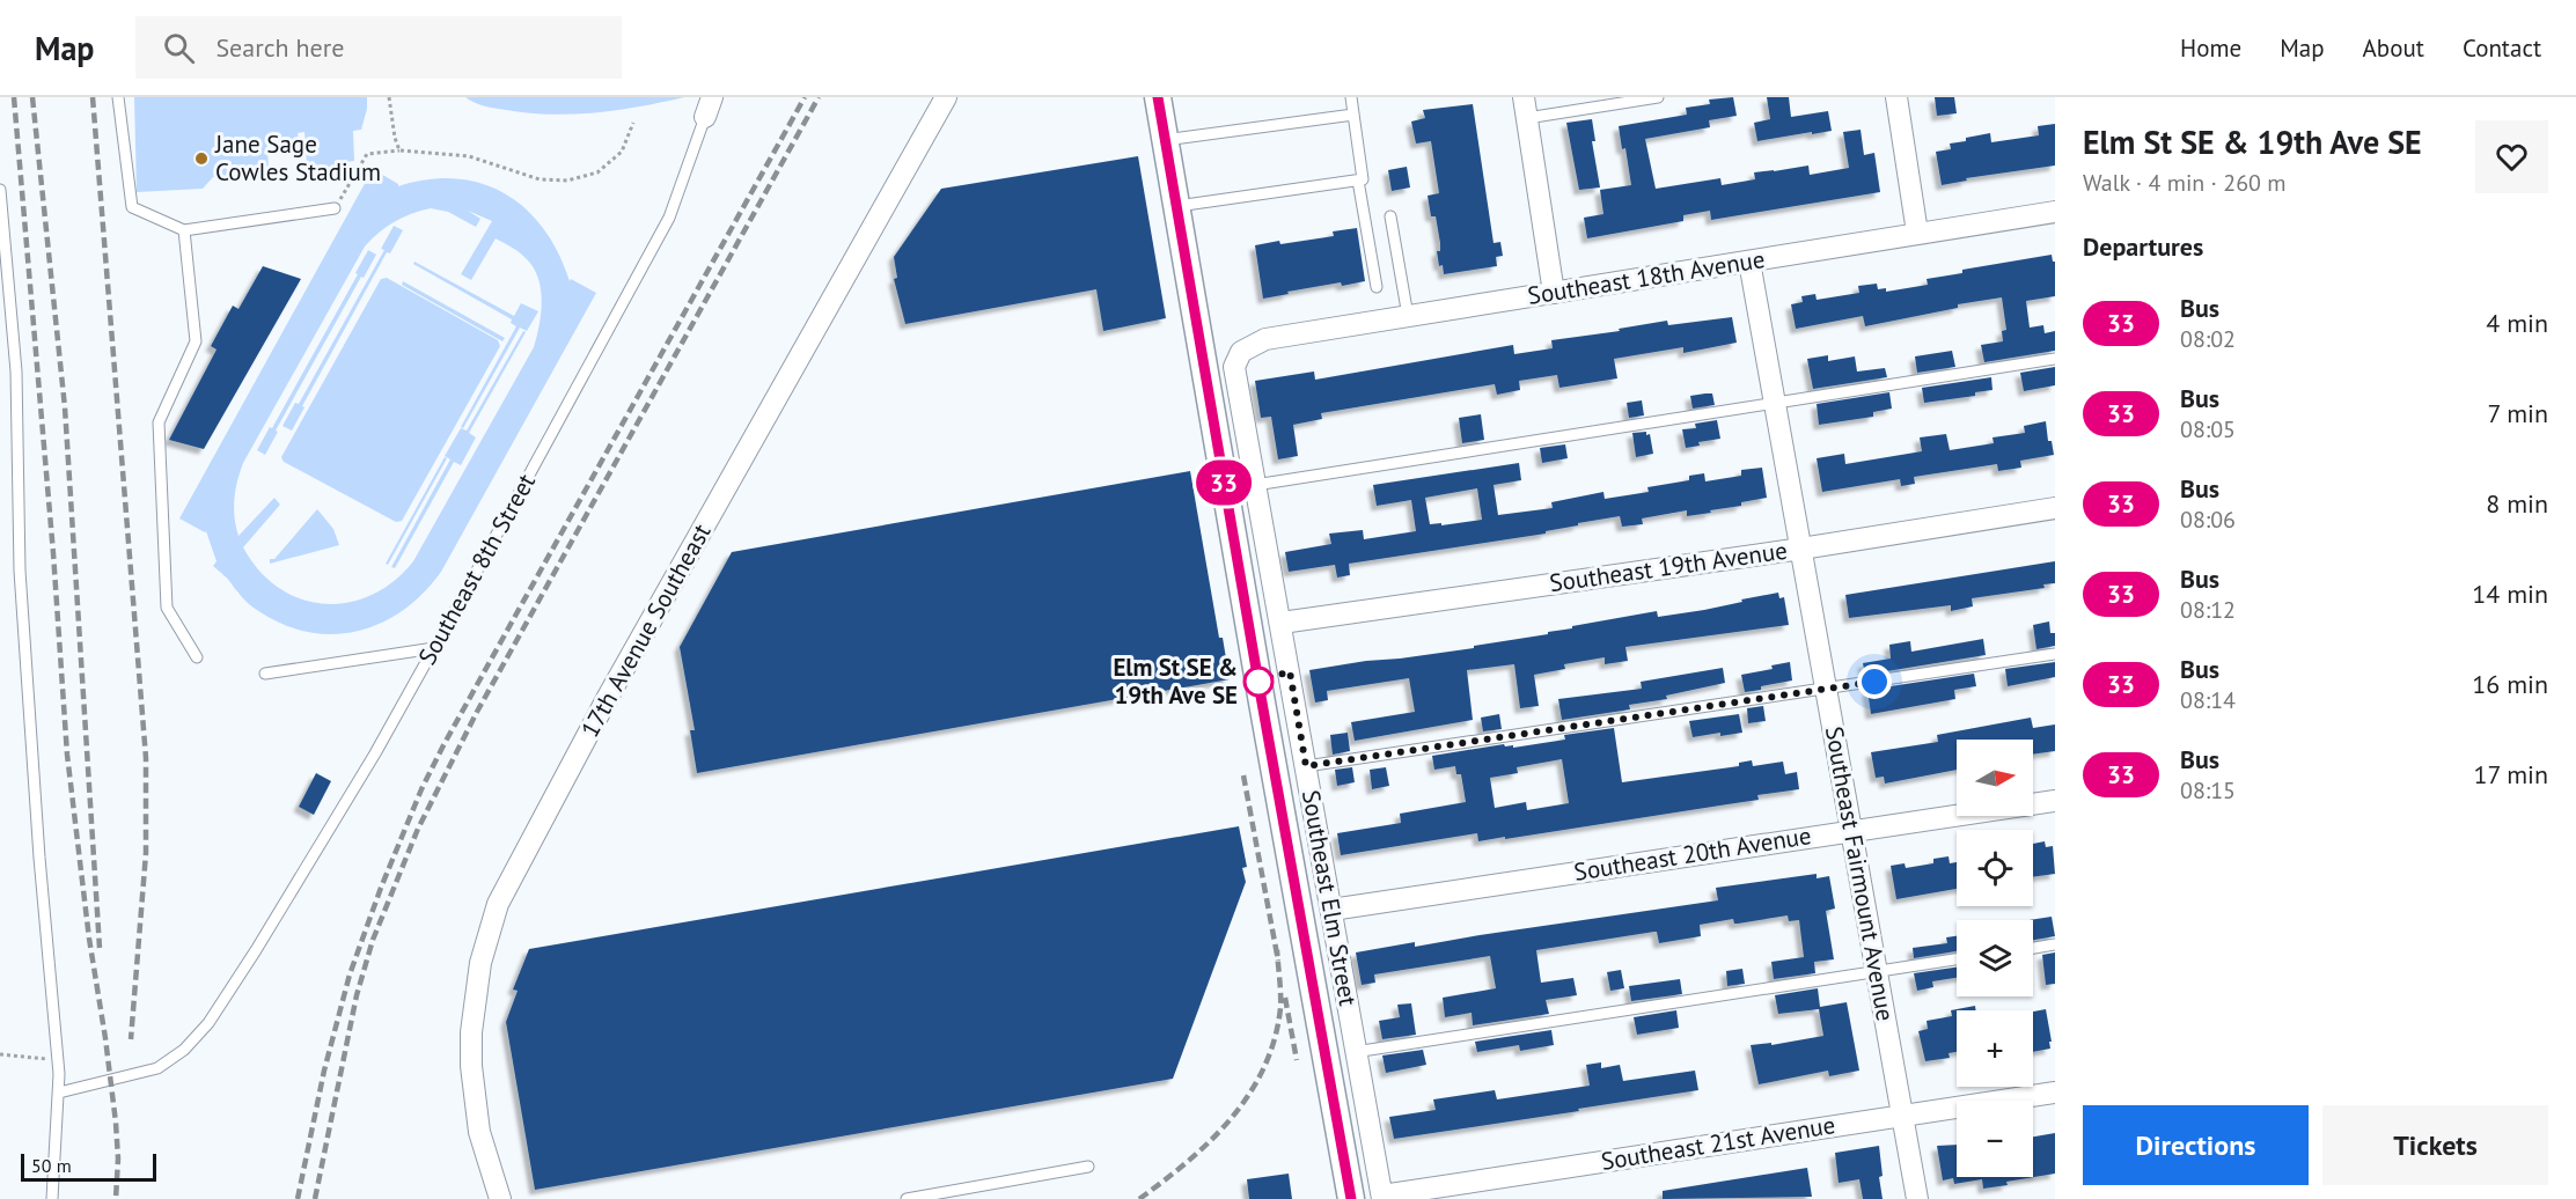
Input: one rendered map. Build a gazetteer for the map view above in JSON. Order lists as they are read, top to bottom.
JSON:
{
  "streets": {
    "street": [
      "Southeast 18th Avenue",
      "Southeast 19th Avenue",
      "17th Avenue Southeast",
      "Southeast 20th Avenue",
      "Southeast Fairmount Avenue",
      "Southeast Elm Street",
      "Southeast 21st Avenue"
    ],
    "lane": ["Southeast 8th Street"]
  },
  "crossings": [
    ["Southeast 18th Avenue", "Southeast Fairmount Avenue"],
    ["Southeast 18th Avenue", "Southeast Elm Street"],
    ["Southeast 19th Avenue", "Southeast Fairmount Avenue"],
    ["Southeast 19th Avenue", "Southeast Elm Street"],
    ["Southeast 20th Avenue", "Southeast Fairmount Avenue"],
    ["Southeast 20th Avenue", "Southeast Elm Street"],
    ["Southeast Fairmount Avenue", "Southeast 21st Avenue"],
    ["Southeast Elm Street", "Southeast 21st Avenue"]
  ],
  "places": ["Jane Sage Cowles Stadium", "Elm St SE & 19th Ave SE"],
  "lines": ["bus line 33"],
  "scale_bar": "50 m",
  "north": "right",
  "page": {
    "header": "Map",
    "search": "Search here",
    "nav": [
      "Home",
      "Map",
      "About",
      "Contact"
    ],
    "on_map": "33",
    "heading": [
      ["Elm St SE & 19th Ave SE", "Walk · 4 min · 260 m"],
      "Departures"
    ],
    "list": [
      {
        "mark": "33",
        "name": "Bus",
        "note": "08:02",
        "value": "4 min"
      },
      {
        "mark": "33",
        "name": "Bus",
        "note": "08:05",
        "value": "7 min"
      },
      {
        "mark": "33",
        "name": "Bus",
        "note": "08:06",
        "value": "8 min"
      },
      {
        "mark": "33",
        "name": "Bus",
        "note": "08:12",
        "value": "14 min"
      },
      {
        "mark": "33",
        "name": "Bus",
        "note": "08:14",
        "value": "16 min"
      },
      {
        "mark": "33",
        "name": "Bus",
        "note": "08:15",
        "value": "17 min"
      }
    ],
    "map_buttons": ["+", "−"],
    "buttons": ["Directions", "Tickets"],
    "scale": "50 m"
  }
}
